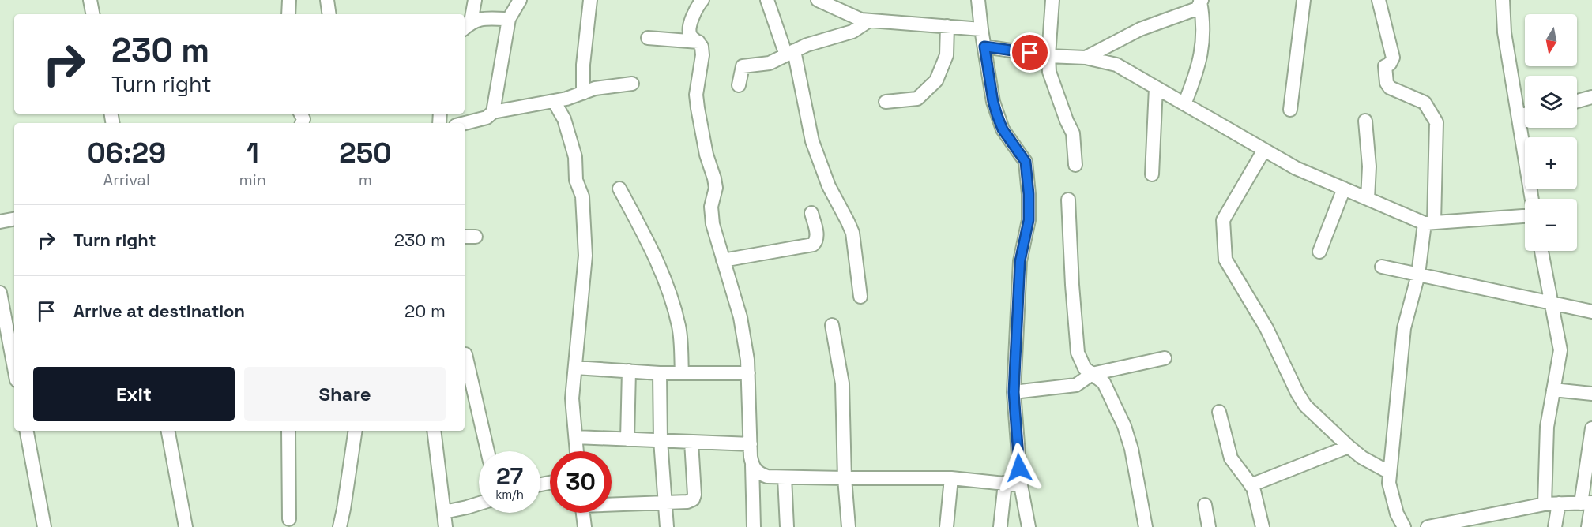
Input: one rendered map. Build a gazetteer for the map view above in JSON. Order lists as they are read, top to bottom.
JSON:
{
  "north": "bottom",
  "page": {
    "map_buttons": ["+", "−"],
    "turn": ["230 m", "Turn right"],
    "eta": [
      "06:29",
      "Arrival",
      "1",
      "min",
      "250",
      "m"
    ],
    "list": [
      {
        "name": "Turn right",
        "value": "230 m"
      },
      {
        "name": "Arrive at destination",
        "value": "20 m"
      }
    ],
    "buttons": ["Exit", "Share"],
    "speed": "27 km/h",
    "limit": "30"
  }
}
